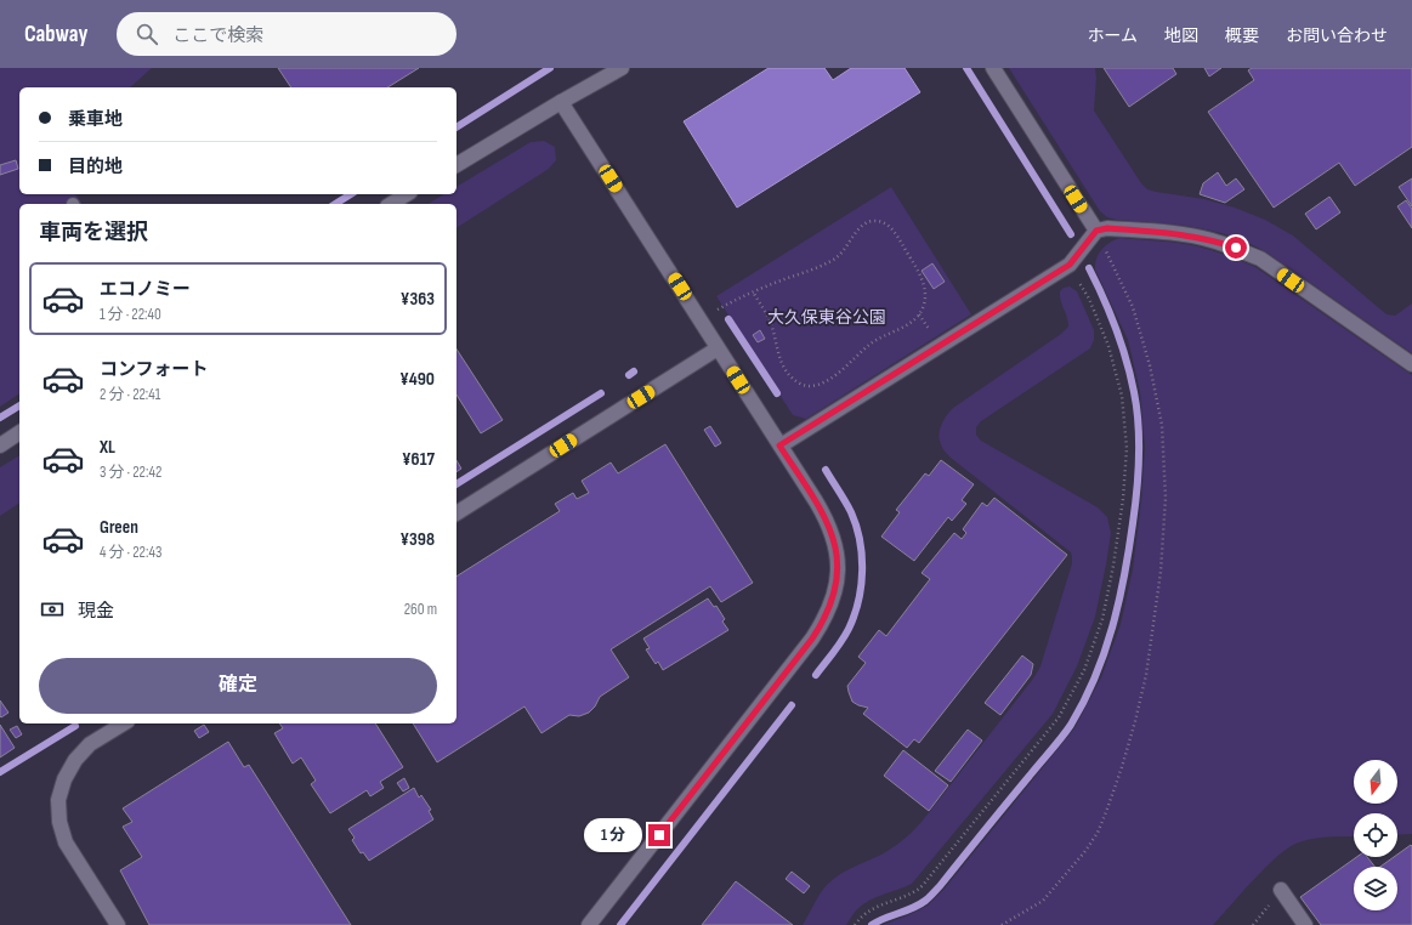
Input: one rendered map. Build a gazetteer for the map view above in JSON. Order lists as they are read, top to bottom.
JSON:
{
  "parks": ["大久保東谷公園"],
  "north": "bottom",
  "page": {
    "header": "Cabway",
    "search": "ここで検索",
    "nav": [
      "ホーム",
      "地図",
      "概要",
      "お問い合わせ"
    ],
    "banner": ["乗車地", "目的地"],
    "heading": "車両を選択",
    "list": [
      {
        "name": "エコノミー",
        "note": "1 分 · 22:40",
        "value": "¥363"
      },
      {
        "name": "コンフォート",
        "note": "2 分 · 22:41",
        "value": "¥490"
      },
      {
        "name": "XL",
        "note": "3 分 · 22:42",
        "value": "¥617"
      },
      {
        "name": "Green",
        "note": "4 分 · 22:43",
        "value": "¥398"
      }
    ],
    "pay": ["現金", "260 m"],
    "buttons": "確定",
    "bubble": "1 分"
  }
}
